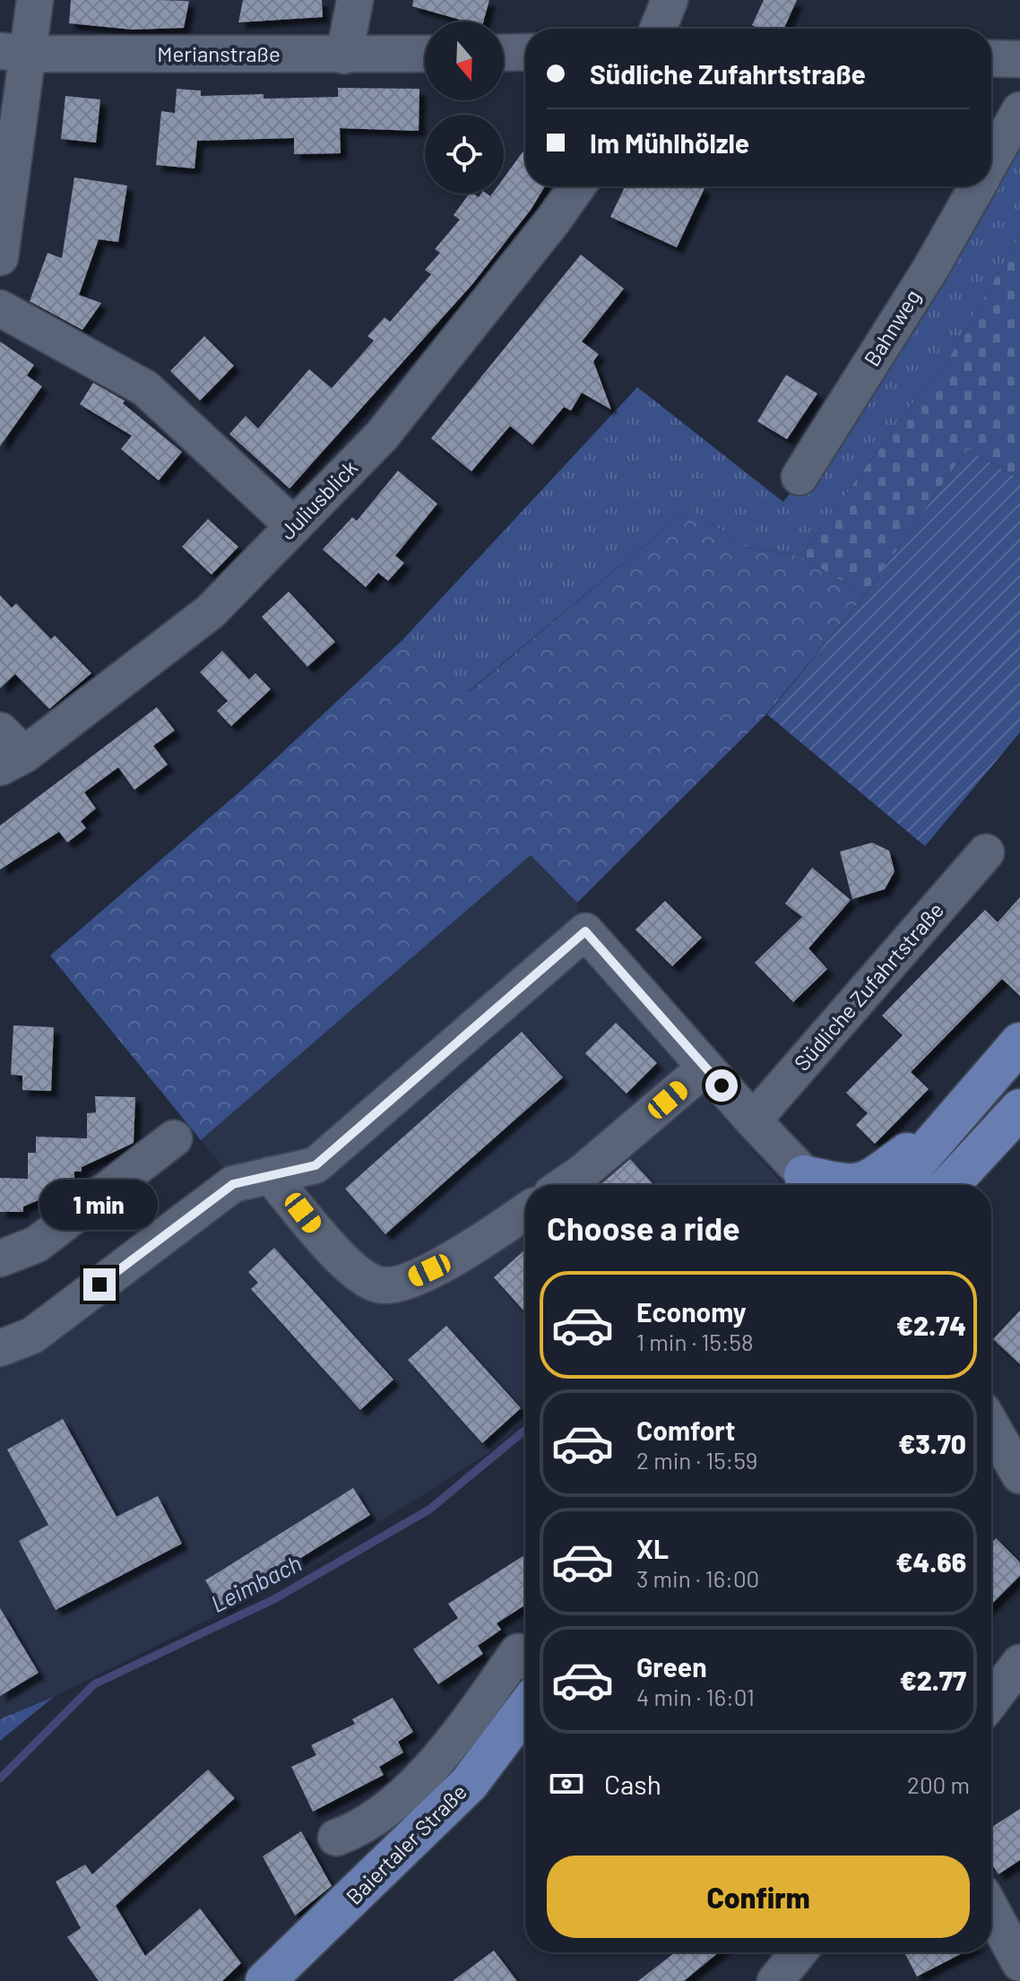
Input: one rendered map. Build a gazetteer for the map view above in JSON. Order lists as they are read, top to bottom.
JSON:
{
  "streets": {
    "main road": ["Baiertaler Straße"],
    "street": [
      "Merianstraße",
      "Bahnweg",
      "Juliusblick",
      "Südliche Zufahrtstraße"
    ]
  },
  "water": ["Leimbach"],
  "north": "bottom",
  "page": {
    "banner": ["Südliche Zufahrtstraße", "Im Mühlhölzle"],
    "bubble": "1 min",
    "heading": "Choose a ride",
    "list": [
      {
        "name": "Economy",
        "note": "1 min · 15:58",
        "value": "€2.74"
      },
      {
        "name": "Comfort",
        "note": "2 min · 15:59",
        "value": "€3.70"
      },
      {
        "name": "XL",
        "note": "3 min · 16:00",
        "value": "€4.66"
      },
      {
        "name": "Green",
        "note": "4 min · 16:01",
        "value": "€2.77"
      }
    ],
    "pay": ["Cash", "200 m"],
    "buttons": "Confirm"
  }
}
